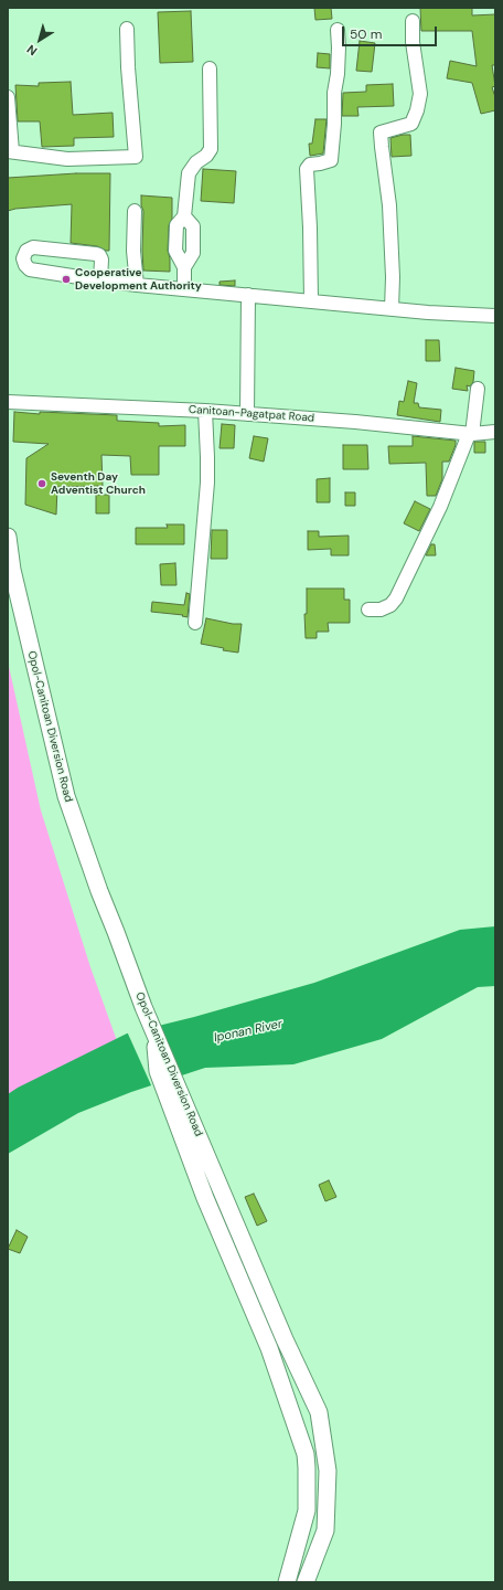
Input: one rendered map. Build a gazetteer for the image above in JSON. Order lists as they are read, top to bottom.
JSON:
{
  "streets": {
    "main road": ["Opol-Canitoan Diversion Road"],
    "street": ["Canitoan-Pagatpat Road"]
  },
  "water": ["Iponan River"],
  "places": ["Cooperative Development Authority", "Seventh Day Adventist Church"],
  "scale_bar": "50 m",
  "north": "bottom left"
}
